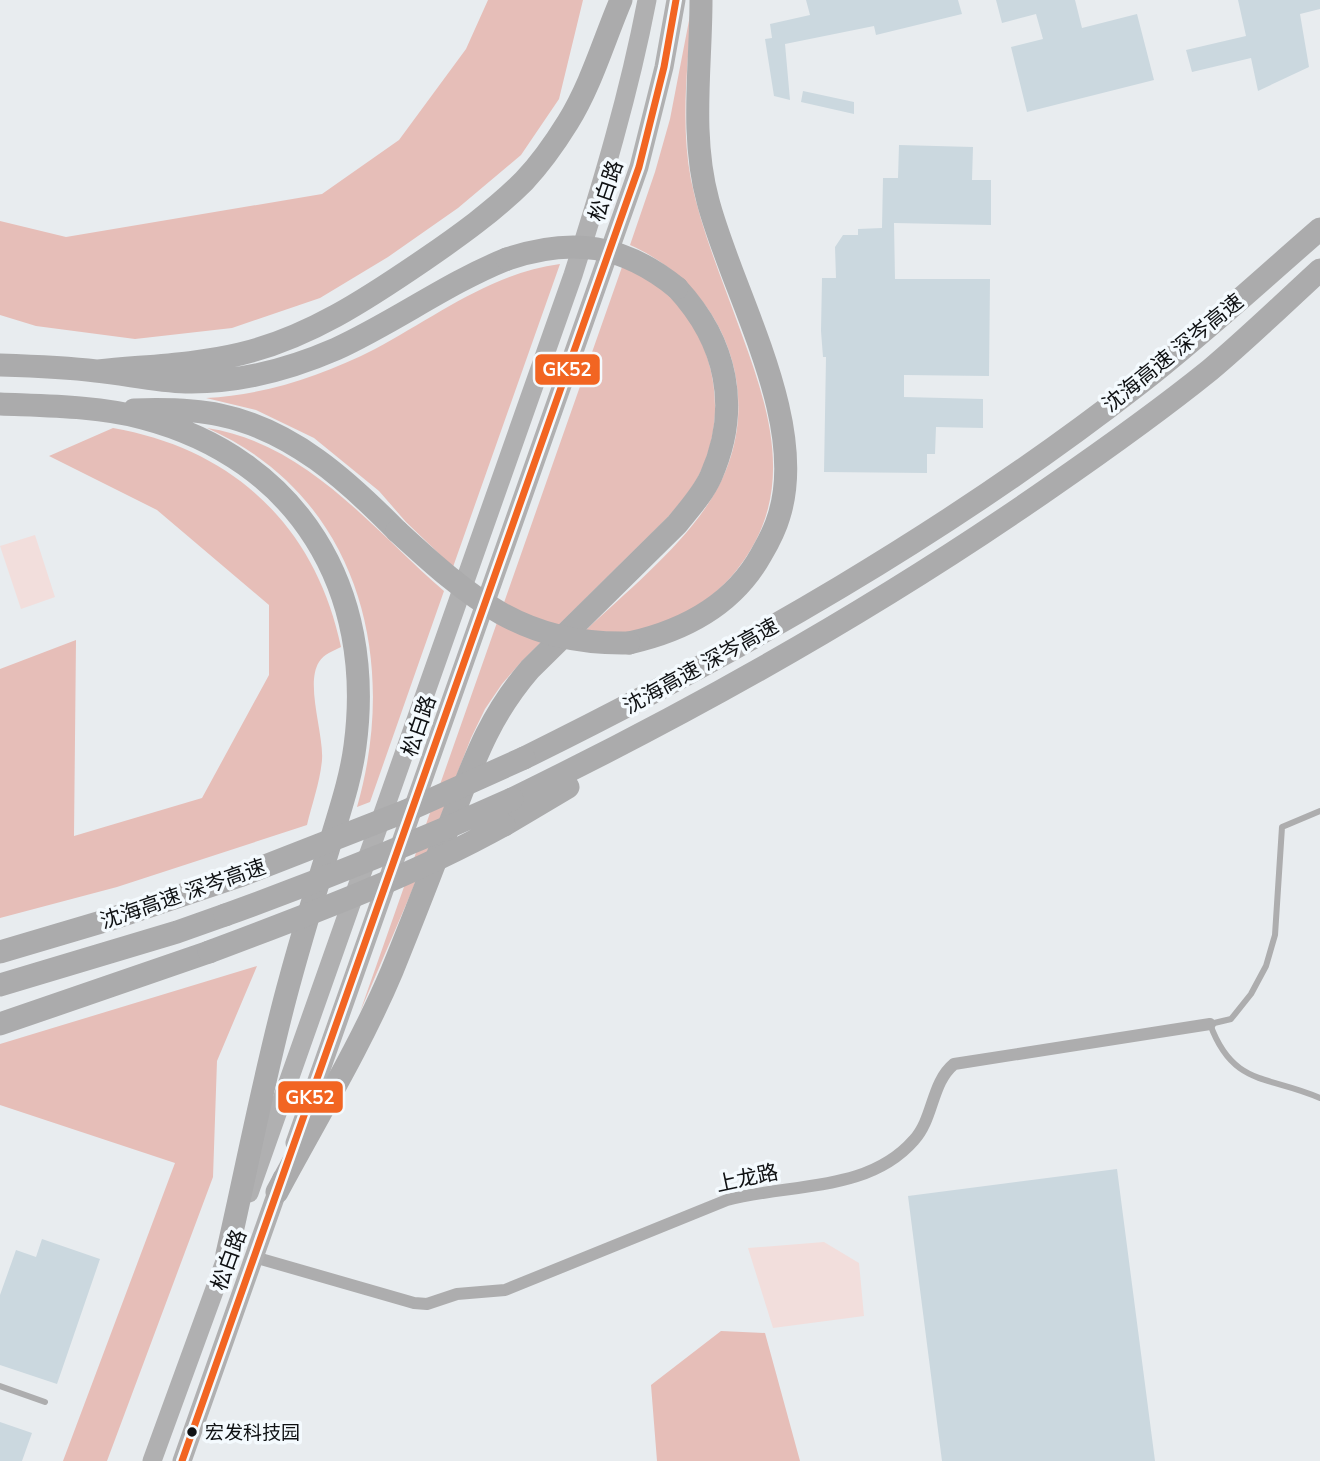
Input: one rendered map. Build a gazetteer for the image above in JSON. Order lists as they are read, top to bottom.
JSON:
{
  "streets": {
    "highway": ["沈海高速 深岑高速"],
    "main road": ["松白路"],
    "street": ["上龙路"]
  },
  "crossings": [
    ["松白路", "上龙路"]
  ],
  "places": ["宏发科技园"],
  "lines": ["transit line GK52"]
}
